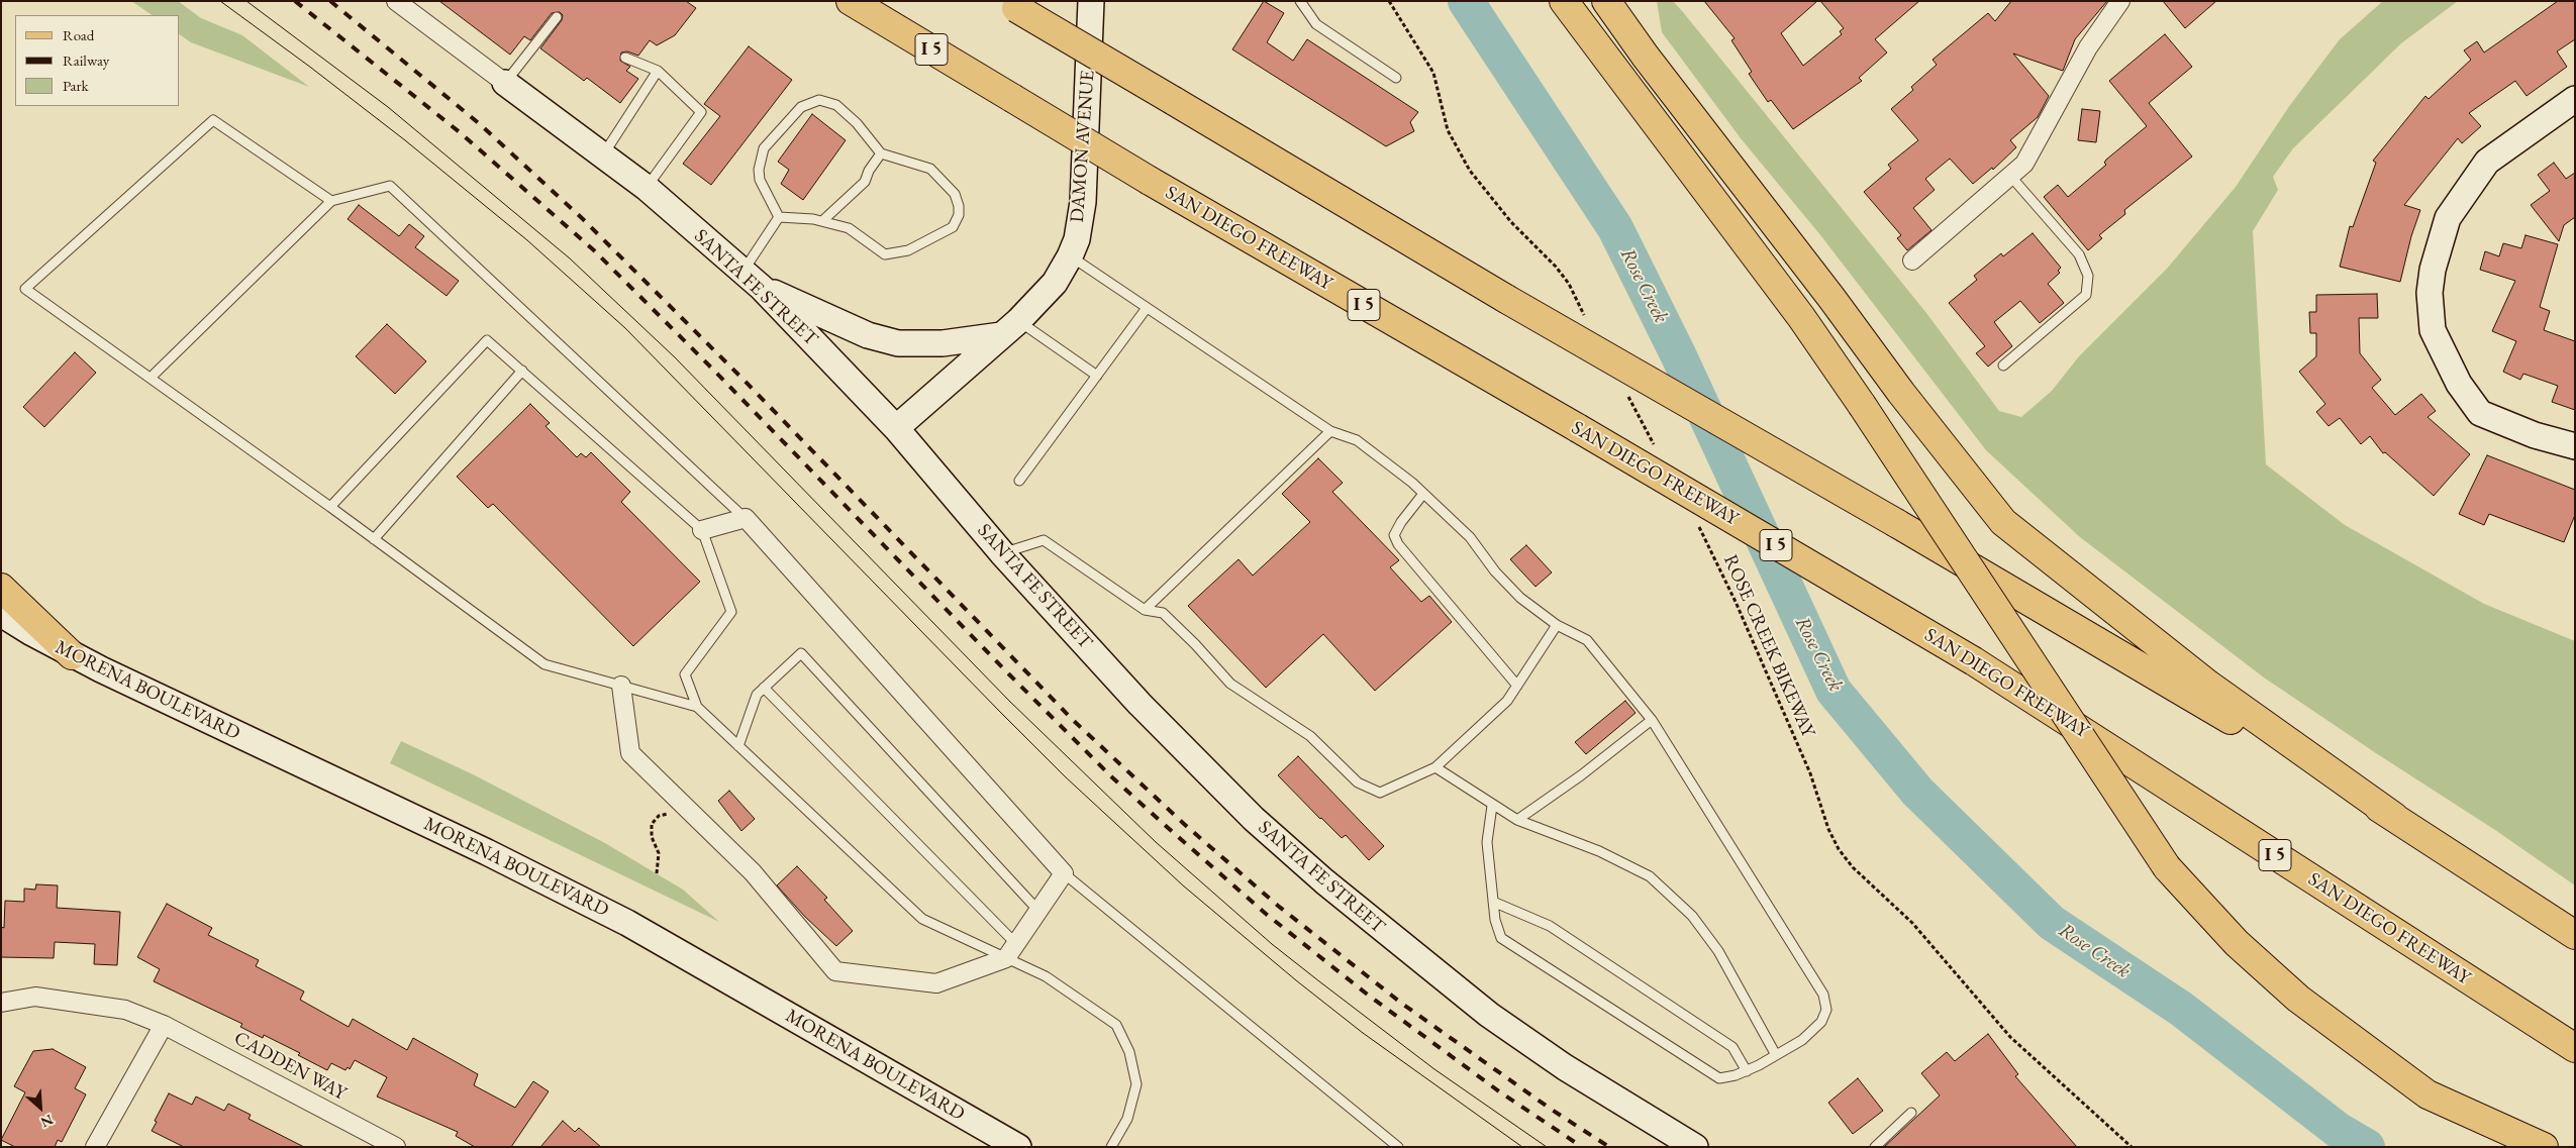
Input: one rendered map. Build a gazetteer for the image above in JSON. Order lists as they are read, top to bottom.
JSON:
{
  "streets": {
    "main road": ["I 5", "SAN DIEGO FREEWAY"],
    "street": [
      "DAMON AVENUE",
      "SANTA FE STREET",
      "MORENA BOULEVARD",
      "CADDEN WAY"
    ],
    "path": ["ROSE CREEK BIKEWAY"]
  },
  "crossings": [
    ["DAMON AVENUE", "SANTA FE STREET"]
  ],
  "water": ["Rose Creek"],
  "legend": ["Road", "Railway", "Park"],
  "north": "bottom right"
}
